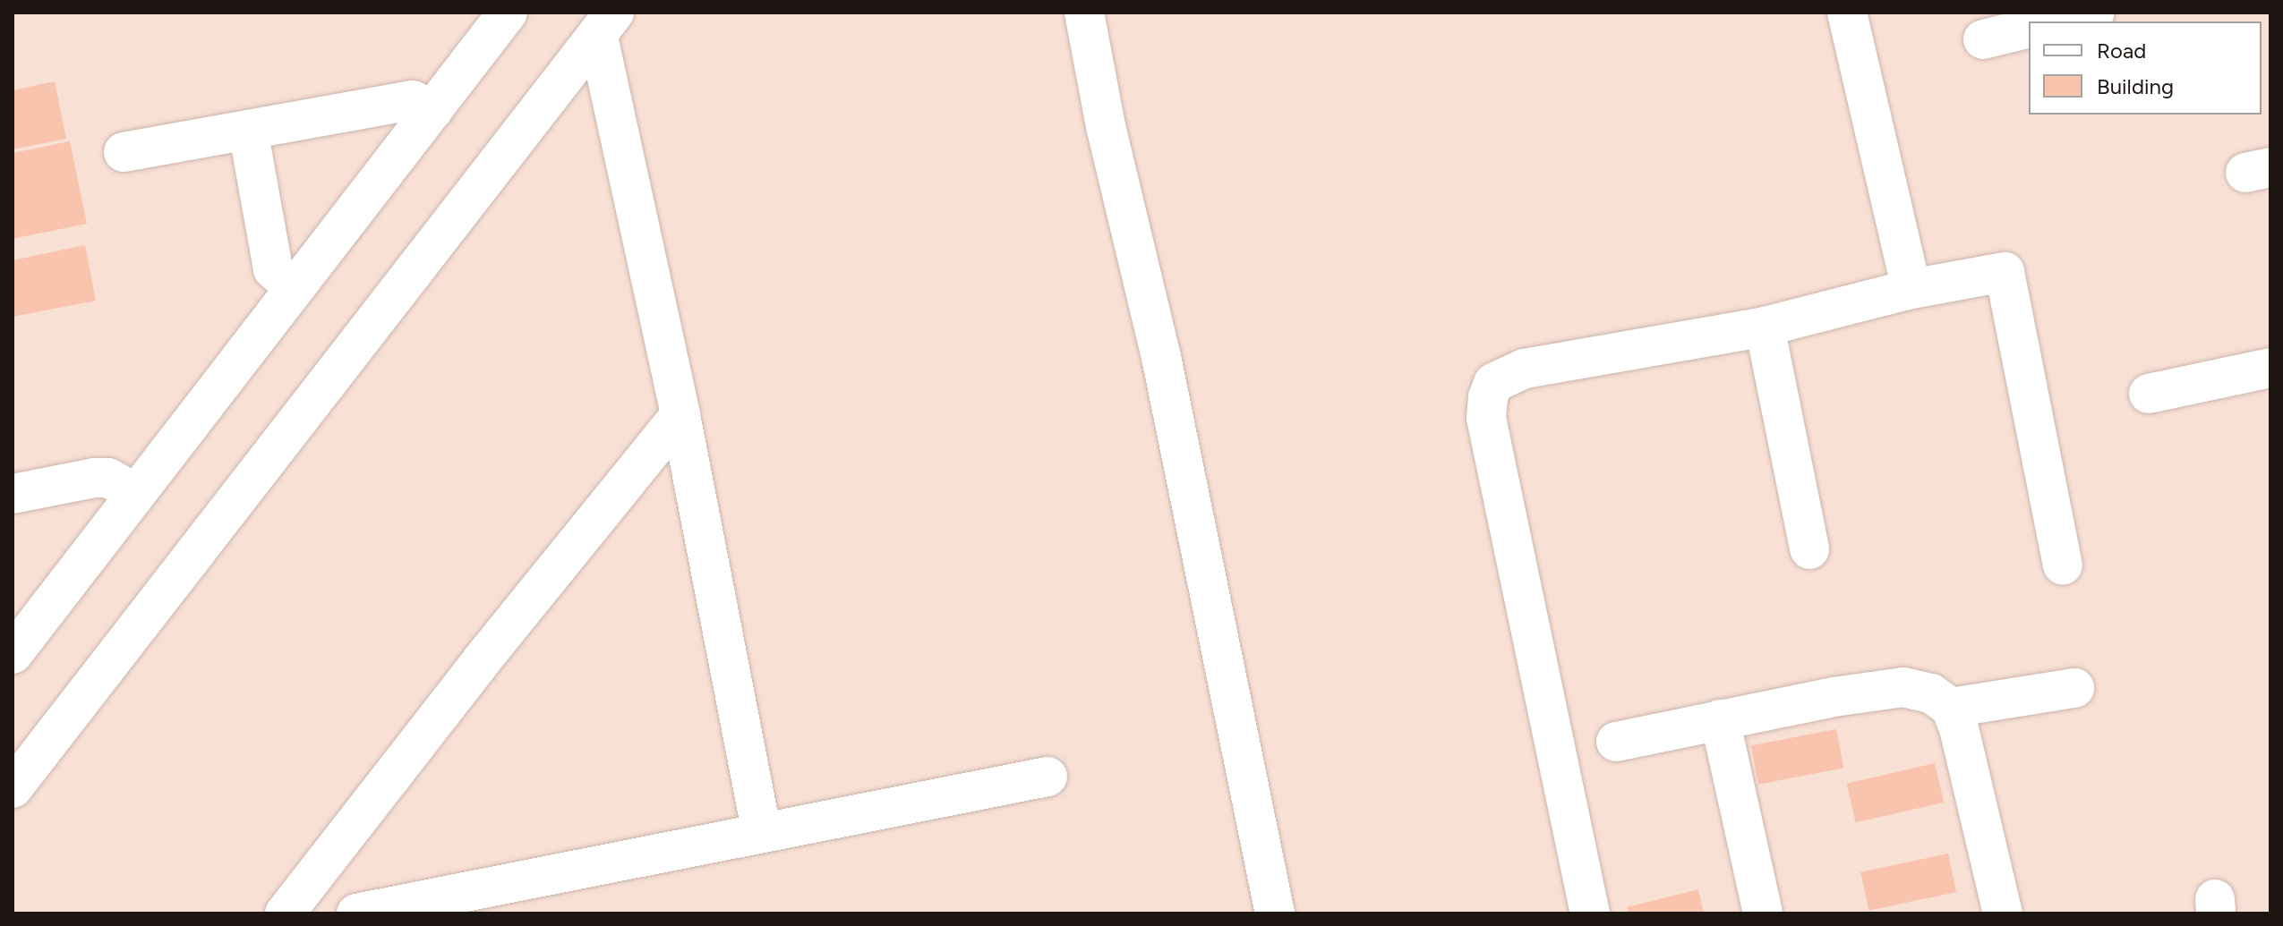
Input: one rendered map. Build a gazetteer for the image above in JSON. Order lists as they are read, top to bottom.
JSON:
{
  "legend": ["Road", "Building"]
}
